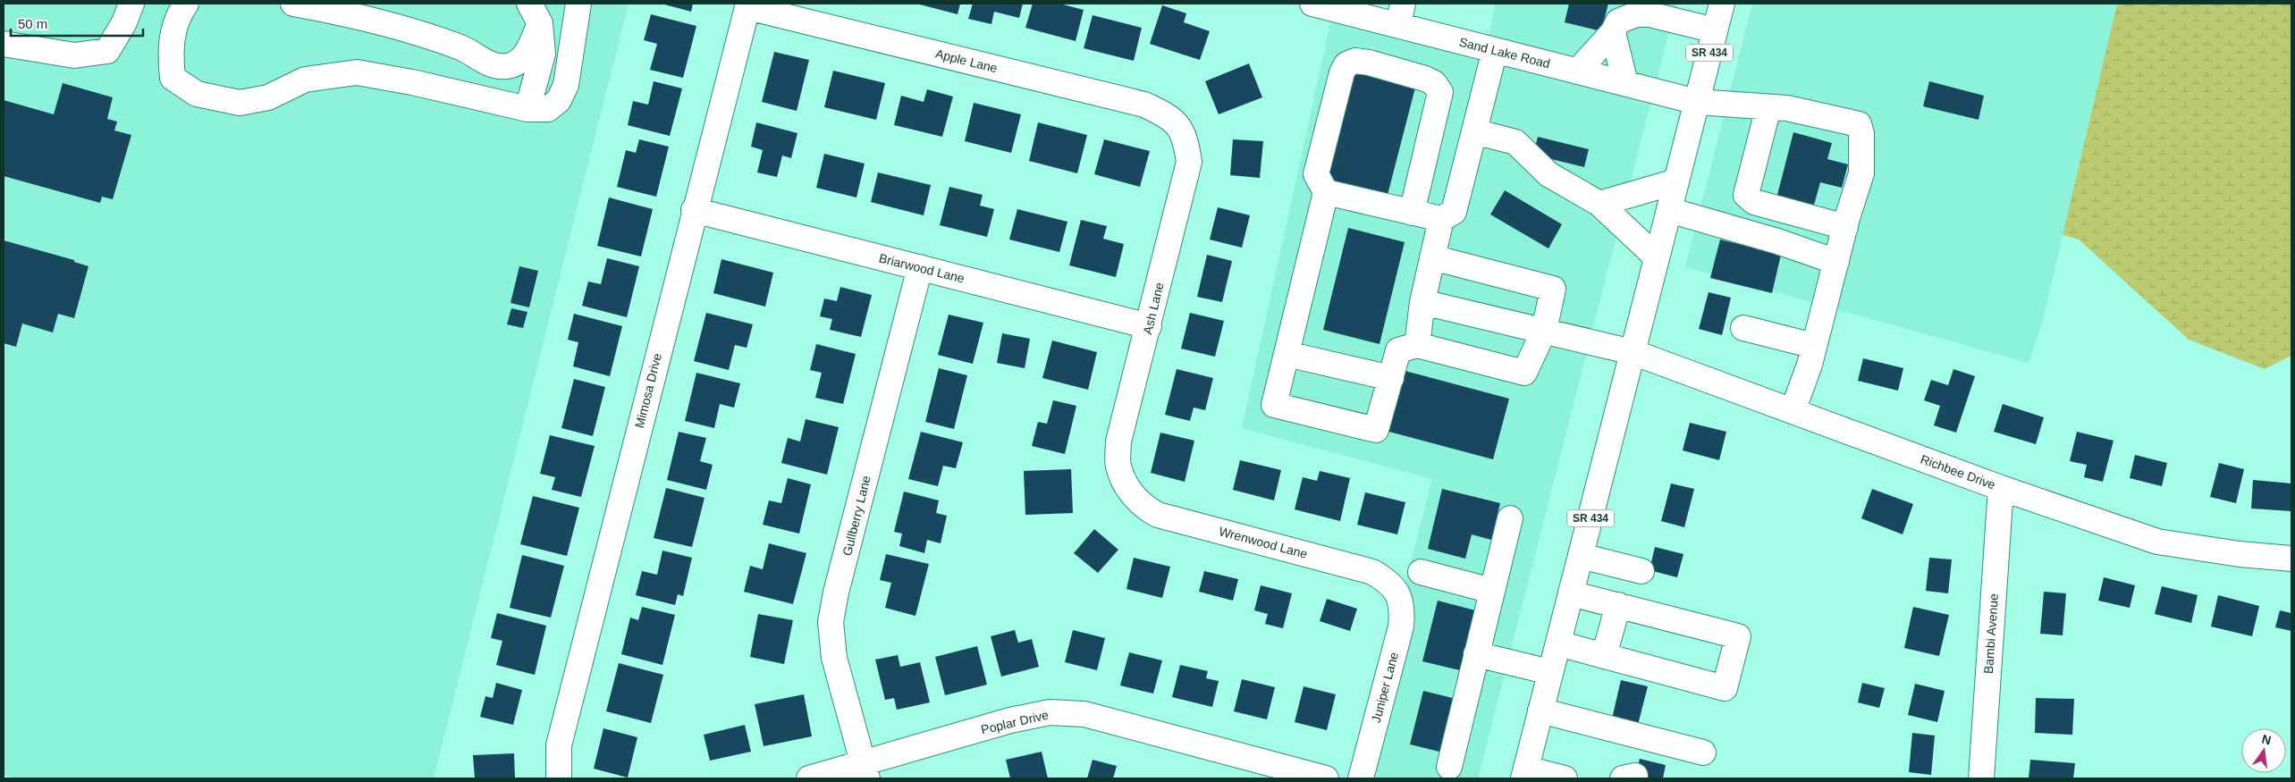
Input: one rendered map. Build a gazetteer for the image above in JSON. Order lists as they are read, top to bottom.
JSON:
{
  "streets": {
    "street": [
      "Sand Lake Road",
      "SR 434",
      "Apple Lane",
      "Briarwood Lane",
      "Ash Lane",
      "Mimosa Drive",
      "Richbee Drive",
      "Gullberry Lane",
      "Wrenwood Lane",
      "Bambi Avenue",
      "Juniper Lane",
      "Poplar Drive"
    ]
  },
  "crossings": [
    ["Sand Lake Road", "SR 434"],
    ["SR 434", "Richbee Drive"],
    ["Apple Lane", "Ash Lane"],
    ["Apple Lane", "Mimosa Drive"],
    ["Briarwood Lane", "Ash Lane"],
    ["Briarwood Lane", "Mimosa Drive"],
    ["Briarwood Lane", "Gullberry Lane"],
    ["Ash Lane", "Wrenwood Lane"],
    ["Richbee Drive", "Bambi Avenue"],
    ["Gullberry Lane", "Poplar Drive"],
    ["Wrenwood Lane", "Juniper Lane"]
  ],
  "scale_bar": "50 m",
  "north": "top"
}
